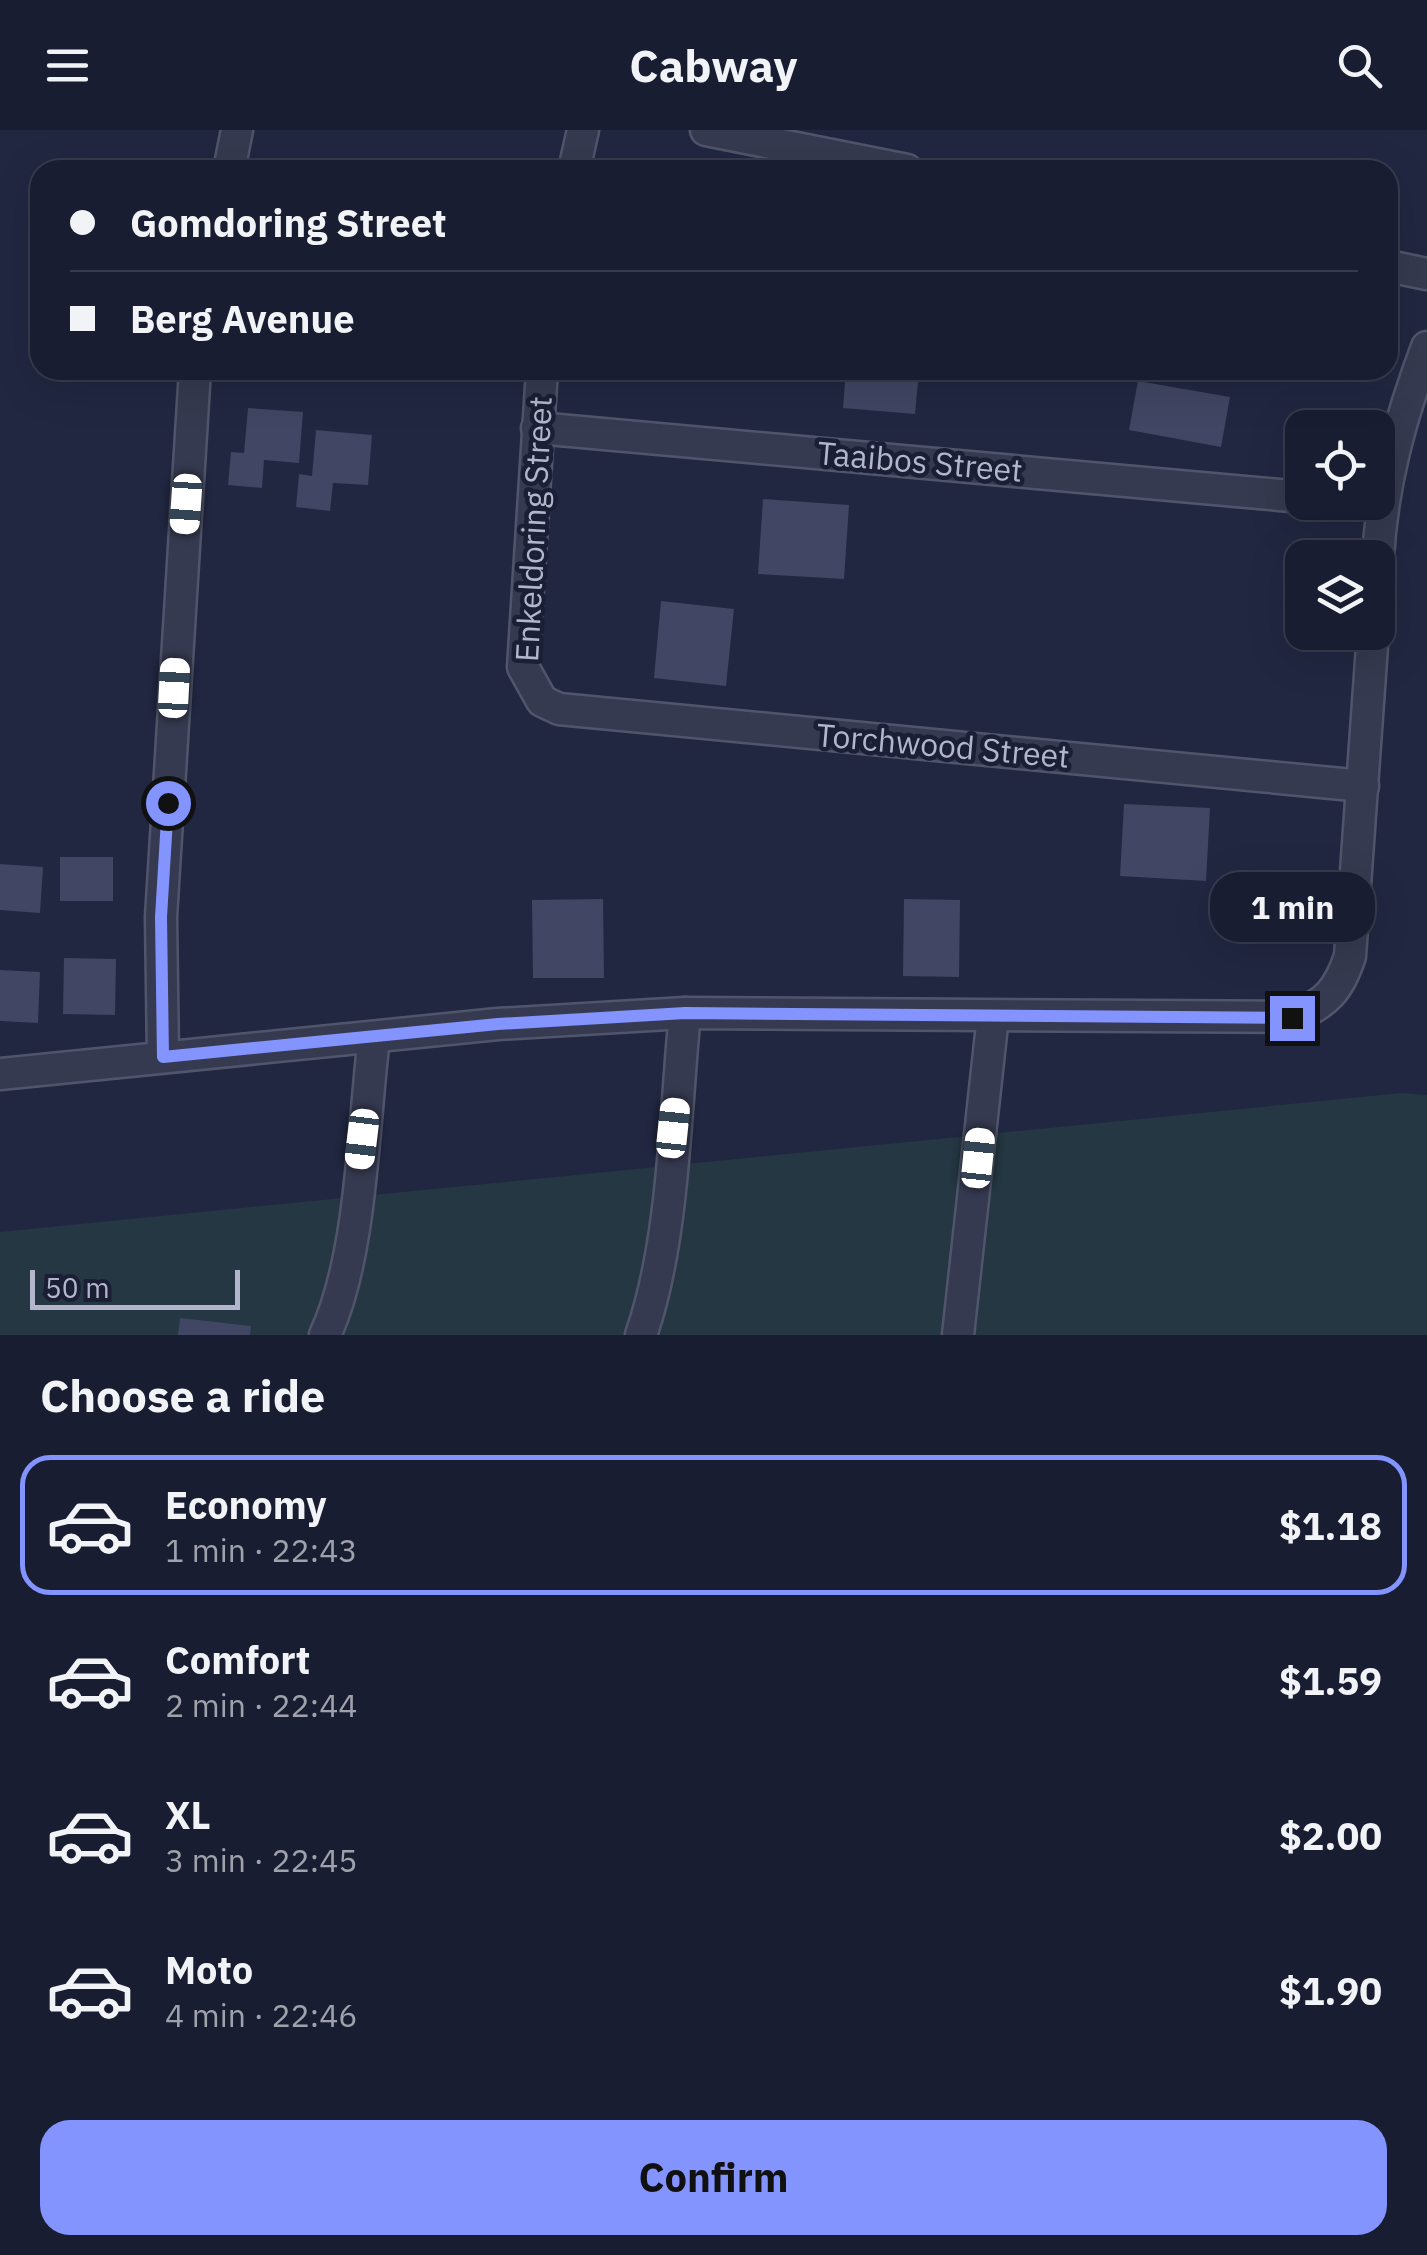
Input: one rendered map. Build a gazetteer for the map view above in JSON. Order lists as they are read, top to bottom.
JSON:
{
  "streets": {
    "street": ["Taaibos Street", "Enkeldoring Street", "Torchwood Street"]
  },
  "crossings": [
    ["Taaibos Street", "Enkeldoring Street"],
    ["Enkeldoring Street", "Torchwood Street"]
  ],
  "scale_bar": "50 m",
  "page": {
    "header": "Cabway",
    "banner": ["Gomdoring Street", "Berg Avenue"],
    "bubble": "1 min",
    "scale": "50 m",
    "heading": "Choose a ride",
    "list": [
      {
        "name": "Economy",
        "note": "1 min · 22:43",
        "value": "$1.18"
      },
      {
        "name": "Comfort",
        "note": "2 min · 22:44",
        "value": "$1.59"
      },
      {
        "name": "XL",
        "note": "3 min · 22:45",
        "value": "$2.00"
      },
      {
        "name": "Moto",
        "note": "4 min · 22:46",
        "value": "$1.90"
      }
    ],
    "buttons": "Confirm"
  }
}
